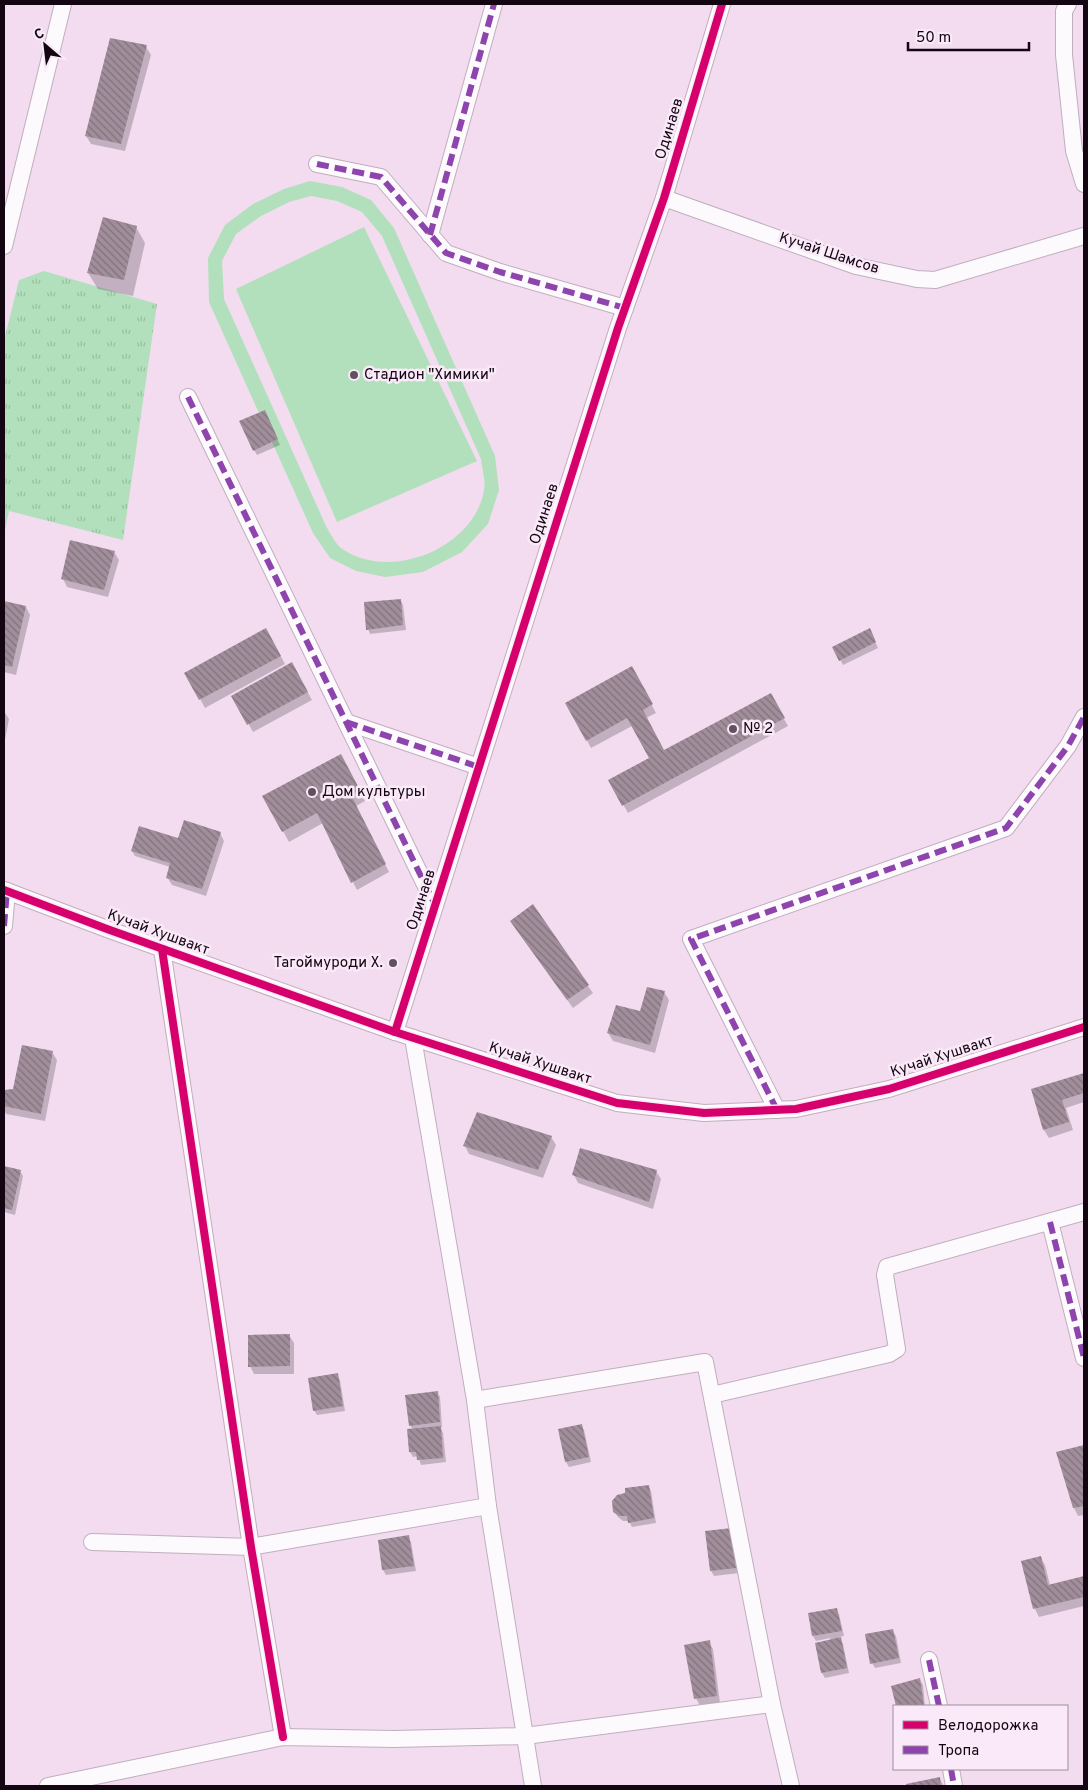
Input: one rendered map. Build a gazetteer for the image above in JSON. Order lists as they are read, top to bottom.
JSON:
{
  "streets": {
    "street": ["Одинаев", "Кучай Шамсов", "Кучай Хушвакт"]
  },
  "crossings": [
    ["Одинаев", "Кучай Шамсов"],
    ["Одинаев", "Кучай Хушвакт"]
  ],
  "places": [
    "Стадион \"Химики\"",
    "№ 2",
    "Дом культуры",
    "Тагоймуроди Х."
  ],
  "legend": ["Велодорожка", "Тропа"],
  "scale_bar": "50 m",
  "north": "top left"
}
